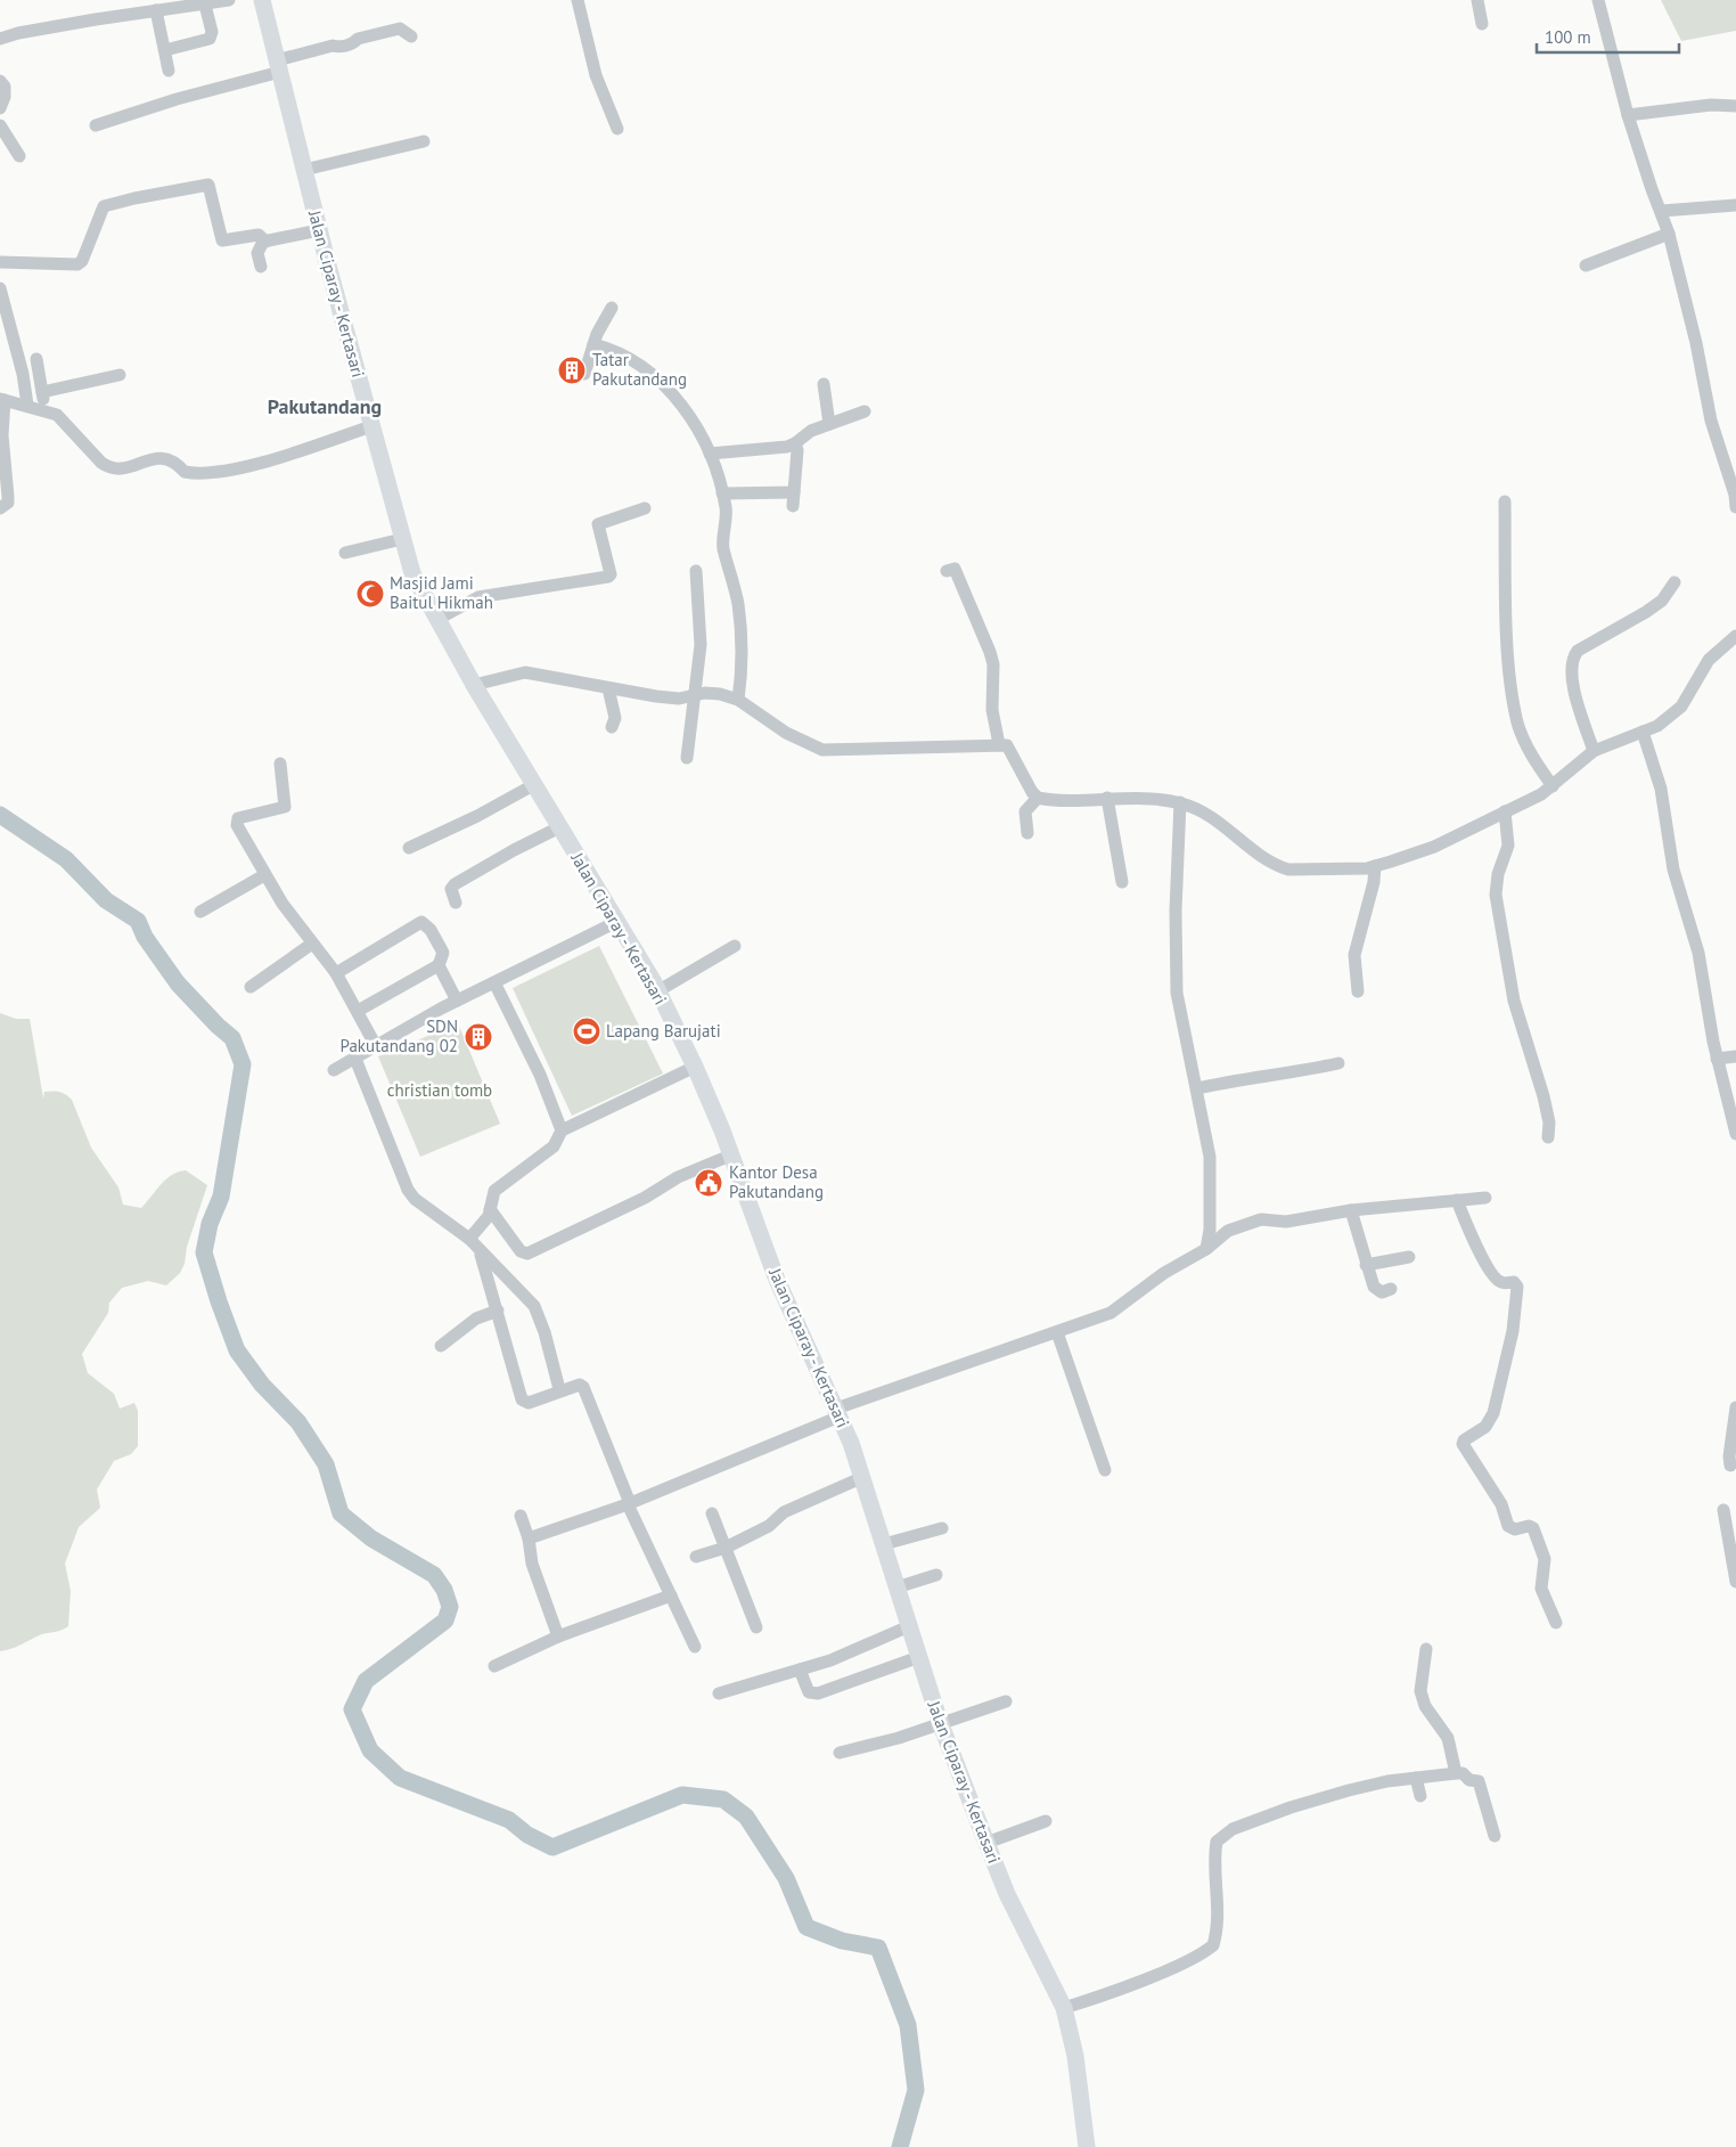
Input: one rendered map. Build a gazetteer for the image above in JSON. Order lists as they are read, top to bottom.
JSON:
{
  "streets": {
    "main road": ["Jalan Ciparay - Kertasari"]
  },
  "districts": ["Pakutandang"],
  "parks": ["christian tomb"],
  "places": {
    "building": ["Tatar Pakutandang", "SDN Pakutandang 02"],
    "mosque": ["Masjid Jami Baitul Hikmah"],
    "sports": ["Lapang Barujati"],
    "public building": ["Kantor Desa Pakutandang"]
  },
  "scale_bar": "100 m"
}
